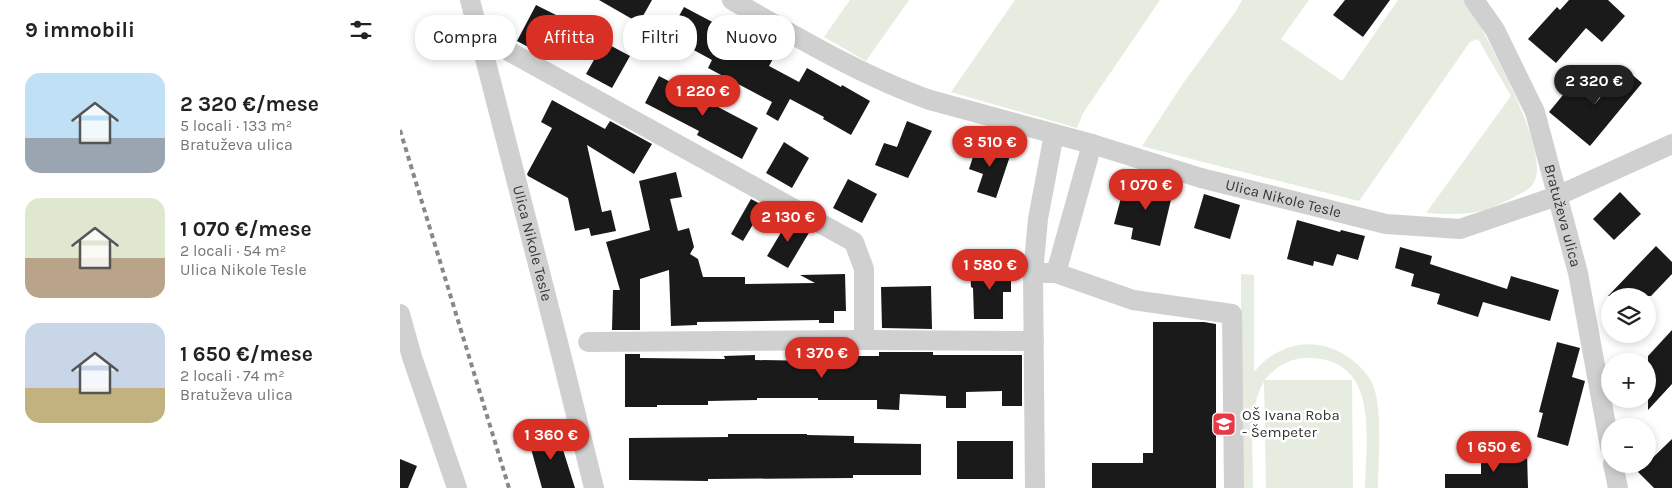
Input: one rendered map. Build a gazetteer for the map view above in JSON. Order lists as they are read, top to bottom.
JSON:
{
  "streets": {
    "street": ["Ulica Nikole Tesle", "Bratuževa ulica"]
  },
  "crossings": [
    ["Ulica Nikole Tesle", "Bratuževa ulica"]
  ],
  "places": {
    "school or university": ["OŠ Ivana Roba - Šempeter"]
  },
  "page": {
    "heading": "9 immobili",
    "chip": [
      "Compra",
      "Affitta",
      "Filtri",
      "Nuovo"
    ],
    "list": [
      {
        "name": "2 320 €/mese",
        "note": "5 locali · 133 m² · Bratuževa ulica"
      },
      {
        "name": "1 070 €/mese",
        "note": "2 locali · 54 m² · Ulica Nikole Tesle"
      },
      {
        "name": "1 650 €/mese",
        "note": "2 locali · 74 m² · Bratuževa ulica"
      }
    ],
    "price": [
      "2 320 €",
      "1 220 €",
      "3 510 €",
      "1 070 €",
      "2 130 €",
      "1 580 €",
      "1 370 €",
      "1 360 €",
      "1 650 €"
    ],
    "map_buttons": ["+", "−"]
  }
}
